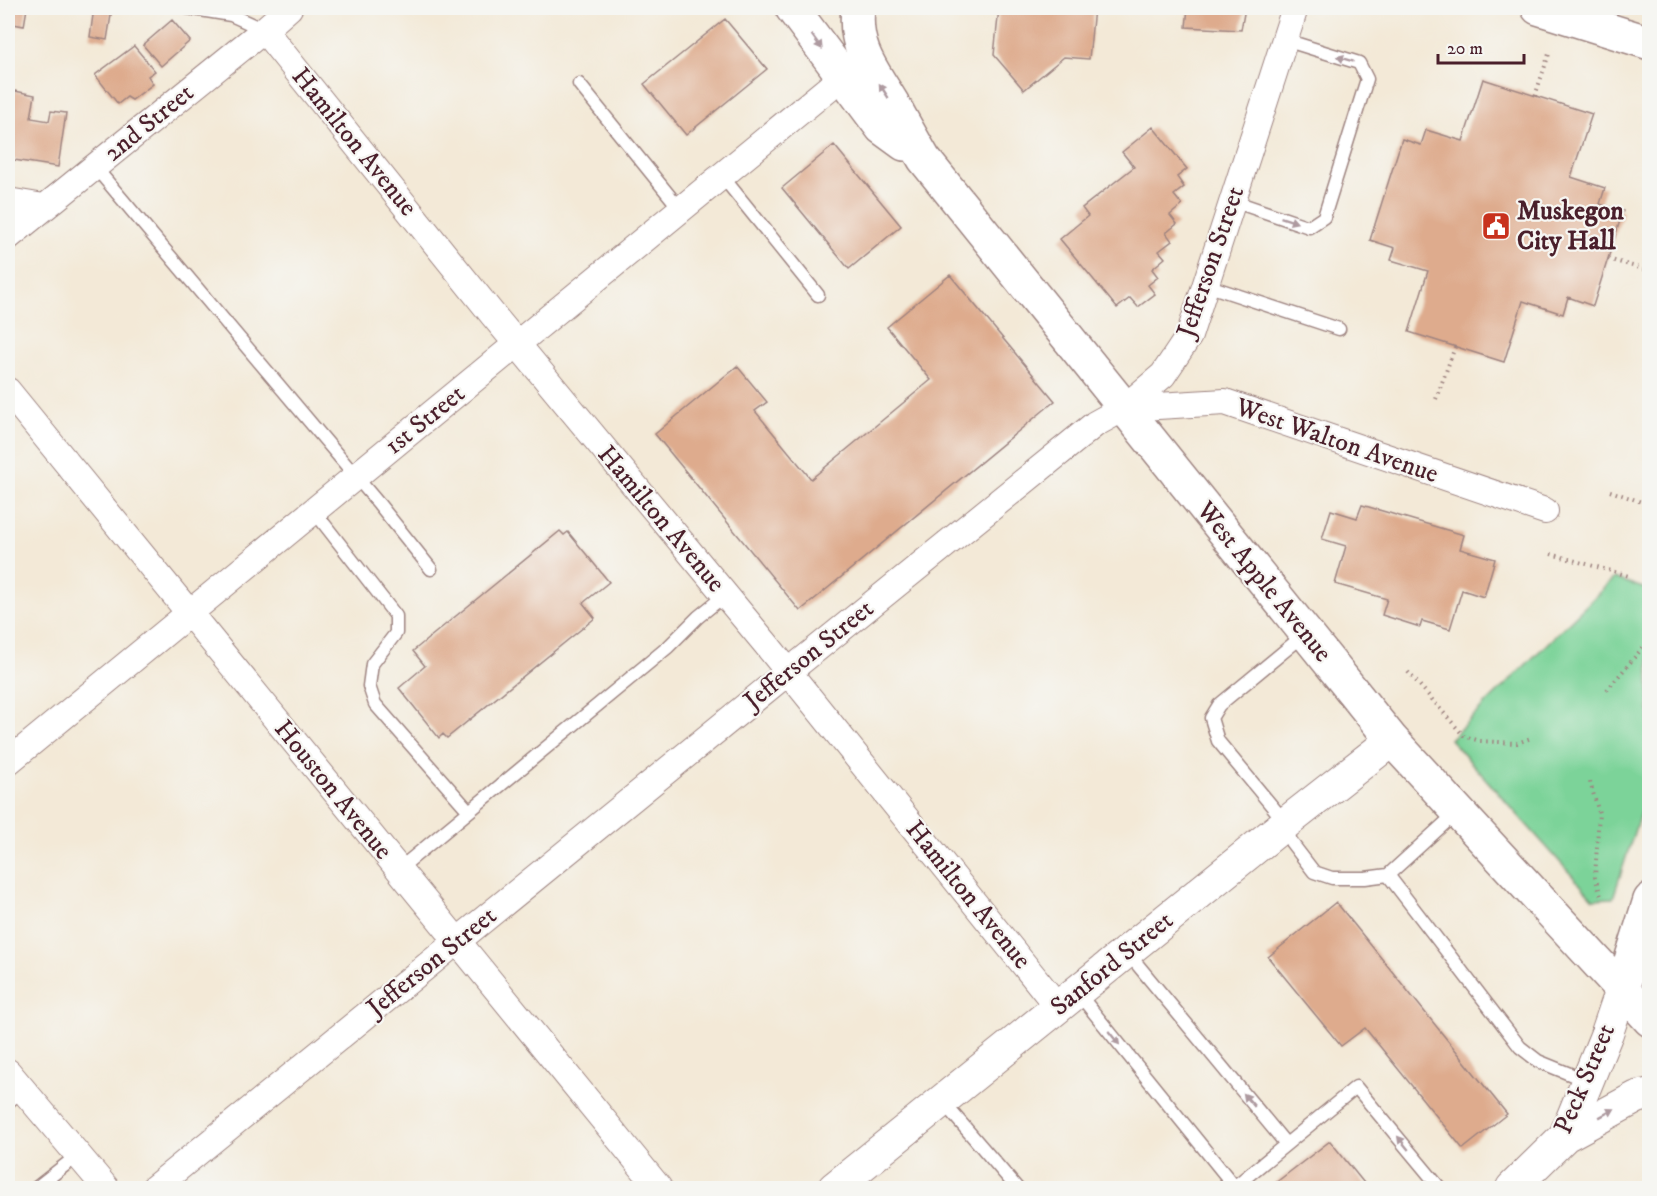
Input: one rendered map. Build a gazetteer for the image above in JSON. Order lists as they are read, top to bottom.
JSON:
{
  "streets": {
    "main road": ["West Apple Avenue"],
    "street": [
      "2nd Street",
      "Hamilton Avenue",
      "Jefferson Street",
      "1st Street",
      "West Walton Avenue",
      "Houston Avenue",
      "Sanford Street",
      "Peck Street"
    ]
  },
  "crossings": [
    ["2nd Street", "Hamilton Avenue"],
    ["Hamilton Avenue", "Jefferson Street"],
    ["Hamilton Avenue", "1st Street"],
    ["Hamilton Avenue", "Sanford Street"],
    ["Jefferson Street", "West Walton Avenue"],
    ["Jefferson Street", "West Apple Avenue"],
    ["Jefferson Street", "Houston Avenue"],
    ["1st Street", "West Apple Avenue"],
    ["1st Street", "Houston Avenue"],
    ["West Walton Avenue", "West Apple Avenue"],
    ["West Apple Avenue", "Sanford Street"],
    ["West Apple Avenue", "Peck Street"]
  ],
  "places": {
    "public building": ["Muskegon City Hall"]
  },
  "scale_bar": "20 m"
}
